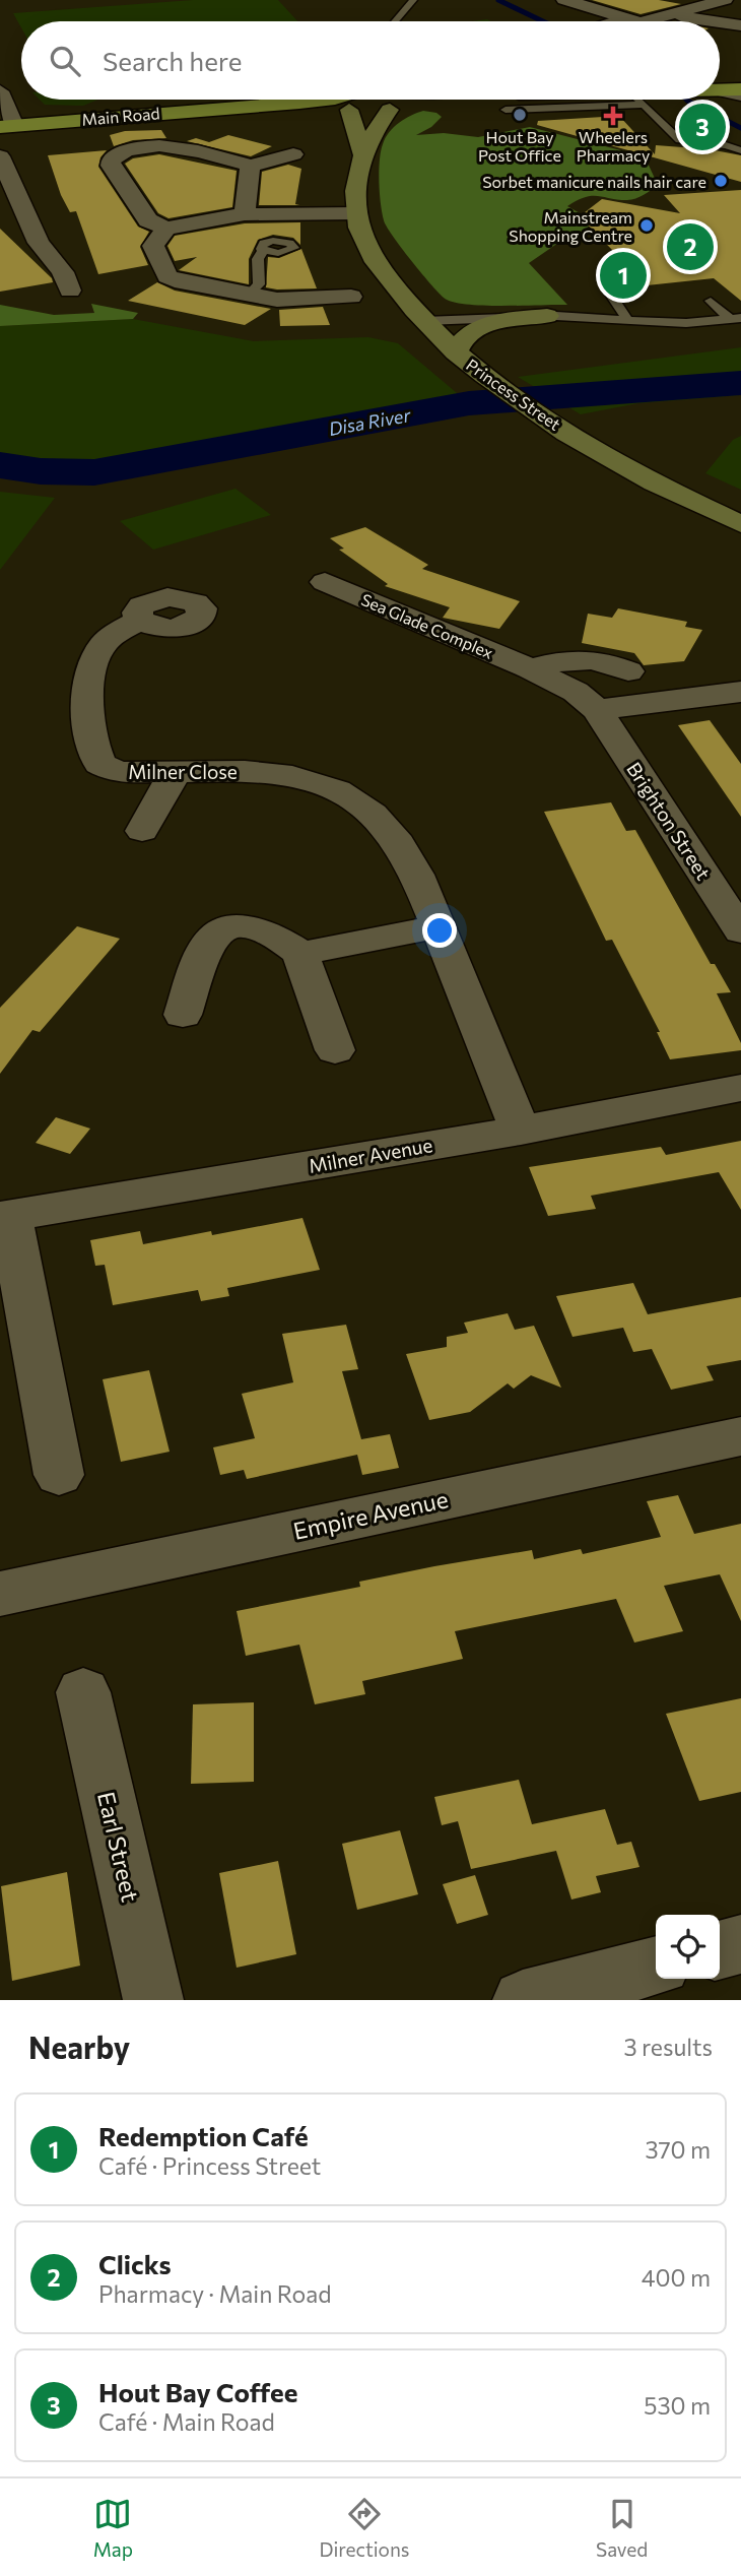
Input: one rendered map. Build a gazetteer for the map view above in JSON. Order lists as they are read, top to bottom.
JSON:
{
  "streets": {
    "main road": ["Main Road"],
    "street": [
      "Princess Street",
      "Sea Glade Complex",
      "Milner Close",
      "Brighton Street",
      "Milner Avenue",
      "Empire Avenue",
      "Earl Street"
    ]
  },
  "crossings": [
    ["Sea Glade Complex", "Brighton Street"],
    ["Milner Close", "Milner Avenue"]
  ],
  "water": ["Disa River"],
  "places": {
    "other": ["Hout Bay Post Office", "Sorbet manicure nails hair care", "Mainstream Shopping Centre"],
    "health": ["Wheelers Pharmacy"]
  },
  "page": {
    "search": "Search here",
    "pins": ["3", "2", "1"],
    "heading": ["Nearby", "3 results"],
    "list": [
      {
        "mark": "1",
        "name": "Redemption Café",
        "note": "Café · Princess Street",
        "value": "370 m"
      },
      {
        "mark": "2",
        "name": "Clicks",
        "note": "Pharmacy · Main Road",
        "value": "400 m"
      },
      {
        "mark": "3",
        "name": "Hout Bay Coffee",
        "note": "Café · Main Road",
        "value": "530 m"
      }
    ],
    "nav": ["Map", "Directions", "Saved"]
  }
}
